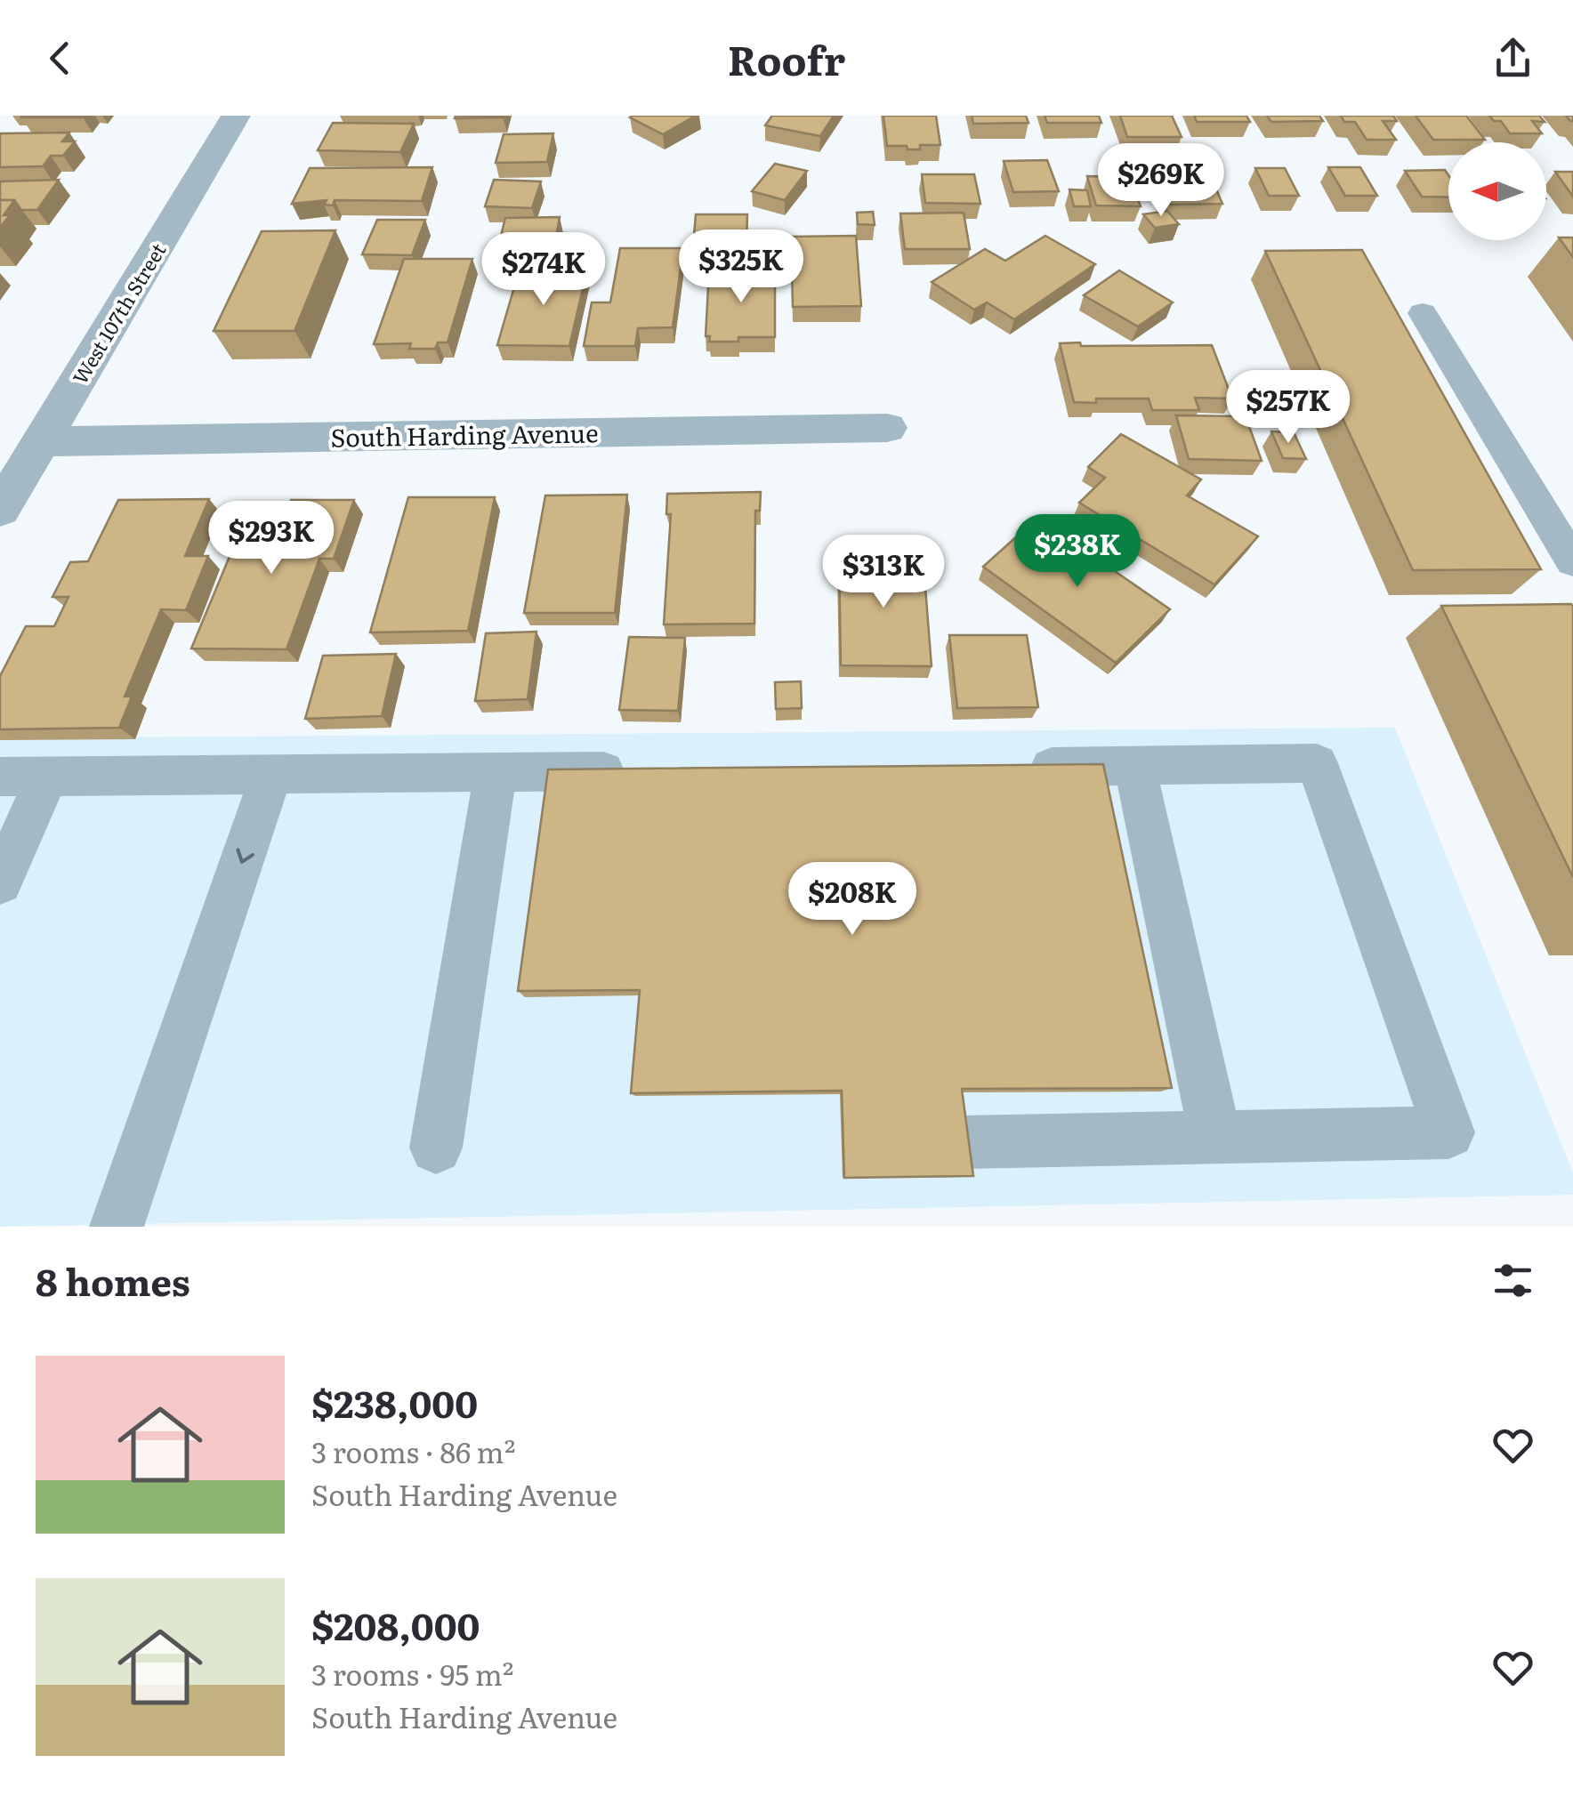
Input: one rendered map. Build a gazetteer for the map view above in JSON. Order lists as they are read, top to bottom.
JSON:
{
  "streets": {
    "street": ["West 107th Street", "South Harding Avenue"]
  },
  "crossings": [
    ["West 107th Street", "South Harding Avenue"]
  ],
  "north": "left",
  "page": {
    "header": "Roofr",
    "price": [
      "$269K",
      "$325K",
      "$274K",
      "$257K",
      "$293K",
      "$238K",
      "$313K",
      "$208K"
    ],
    "heading": "8 homes",
    "list": [
      {
        "name": "$238,000",
        "note": "3 rooms · 86 m² · South Harding Avenue"
      },
      {
        "name": "$208,000",
        "note": "3 rooms · 95 m² · South Harding Avenue"
      }
    ]
  }
}
